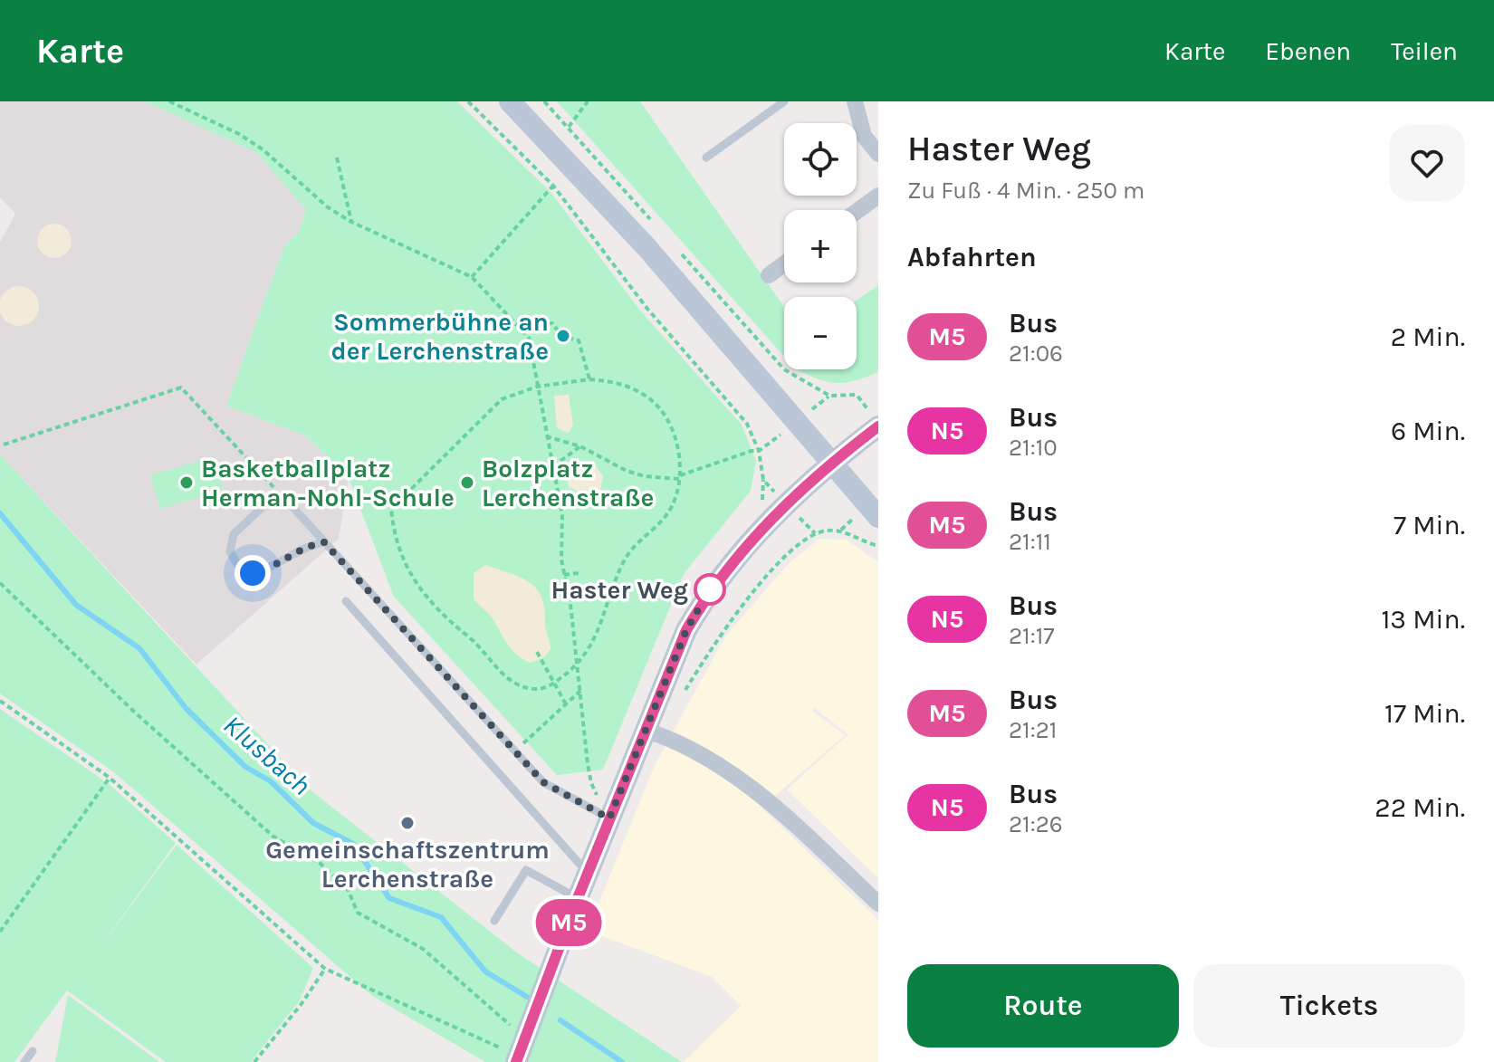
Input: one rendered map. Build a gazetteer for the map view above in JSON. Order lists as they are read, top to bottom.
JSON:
{
  "water": ["Klusbach"],
  "places": [
    "Sommerbühne an der Lerchenstraße",
    "Basketballplatz Herman-Nohl-Schule",
    "Bolzplatz Lerchenstraße",
    "Haster Weg",
    "Gemeinschaftszentrum Lerchenstraße"
  ],
  "lines": ["bus line M5"],
  "page": {
    "header": "Karte",
    "nav": ["Karte", "Ebenen", "Teilen"],
    "on_map": "M5",
    "heading": [
      ["Haster Weg", "Zu Fuß · 4 Min. · 250 m"],
      "Abfahrten"
    ],
    "map_buttons": ["+", "−"],
    "list": [
      {
        "mark": "M5",
        "name": "Bus",
        "note": "21:06",
        "value": "2 Min."
      },
      {
        "mark": "N5",
        "name": "Bus",
        "note": "21:10",
        "value": "6 Min."
      },
      {
        "mark": "M5",
        "name": "Bus",
        "note": "21:11",
        "value": "7 Min."
      },
      {
        "mark": "N5",
        "name": "Bus",
        "note": "21:17",
        "value": "13 Min."
      },
      {
        "mark": "M5",
        "name": "Bus",
        "note": "21:21",
        "value": "17 Min."
      },
      {
        "mark": "N5",
        "name": "Bus",
        "note": "21:26",
        "value": "22 Min."
      }
    ],
    "buttons": ["Route", "Tickets"]
  }
}
